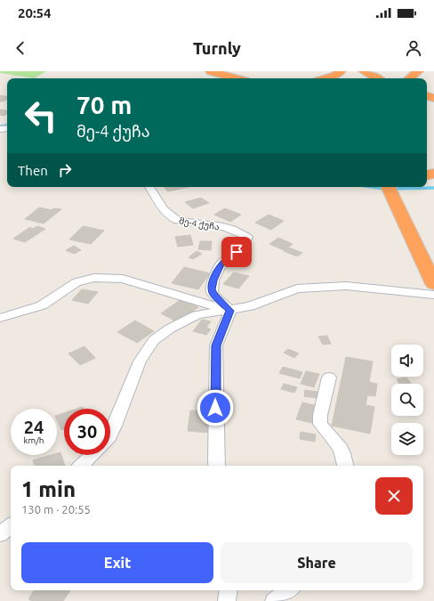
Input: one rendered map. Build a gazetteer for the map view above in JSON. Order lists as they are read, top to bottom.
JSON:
{
  "streets": {
    "street": ["მე-4 ქუჩა"]
  },
  "page": {
    "status": "20:54",
    "header": "Turnly",
    "turn": ["70 m", "მე-4 ქუჩა"],
    "then": "Then",
    "speed": "24 km/h",
    "limit": "30",
    "heading": ["1 min", "130 m · 20:55"],
    "buttons": ["Exit", "Share"]
  }
}
